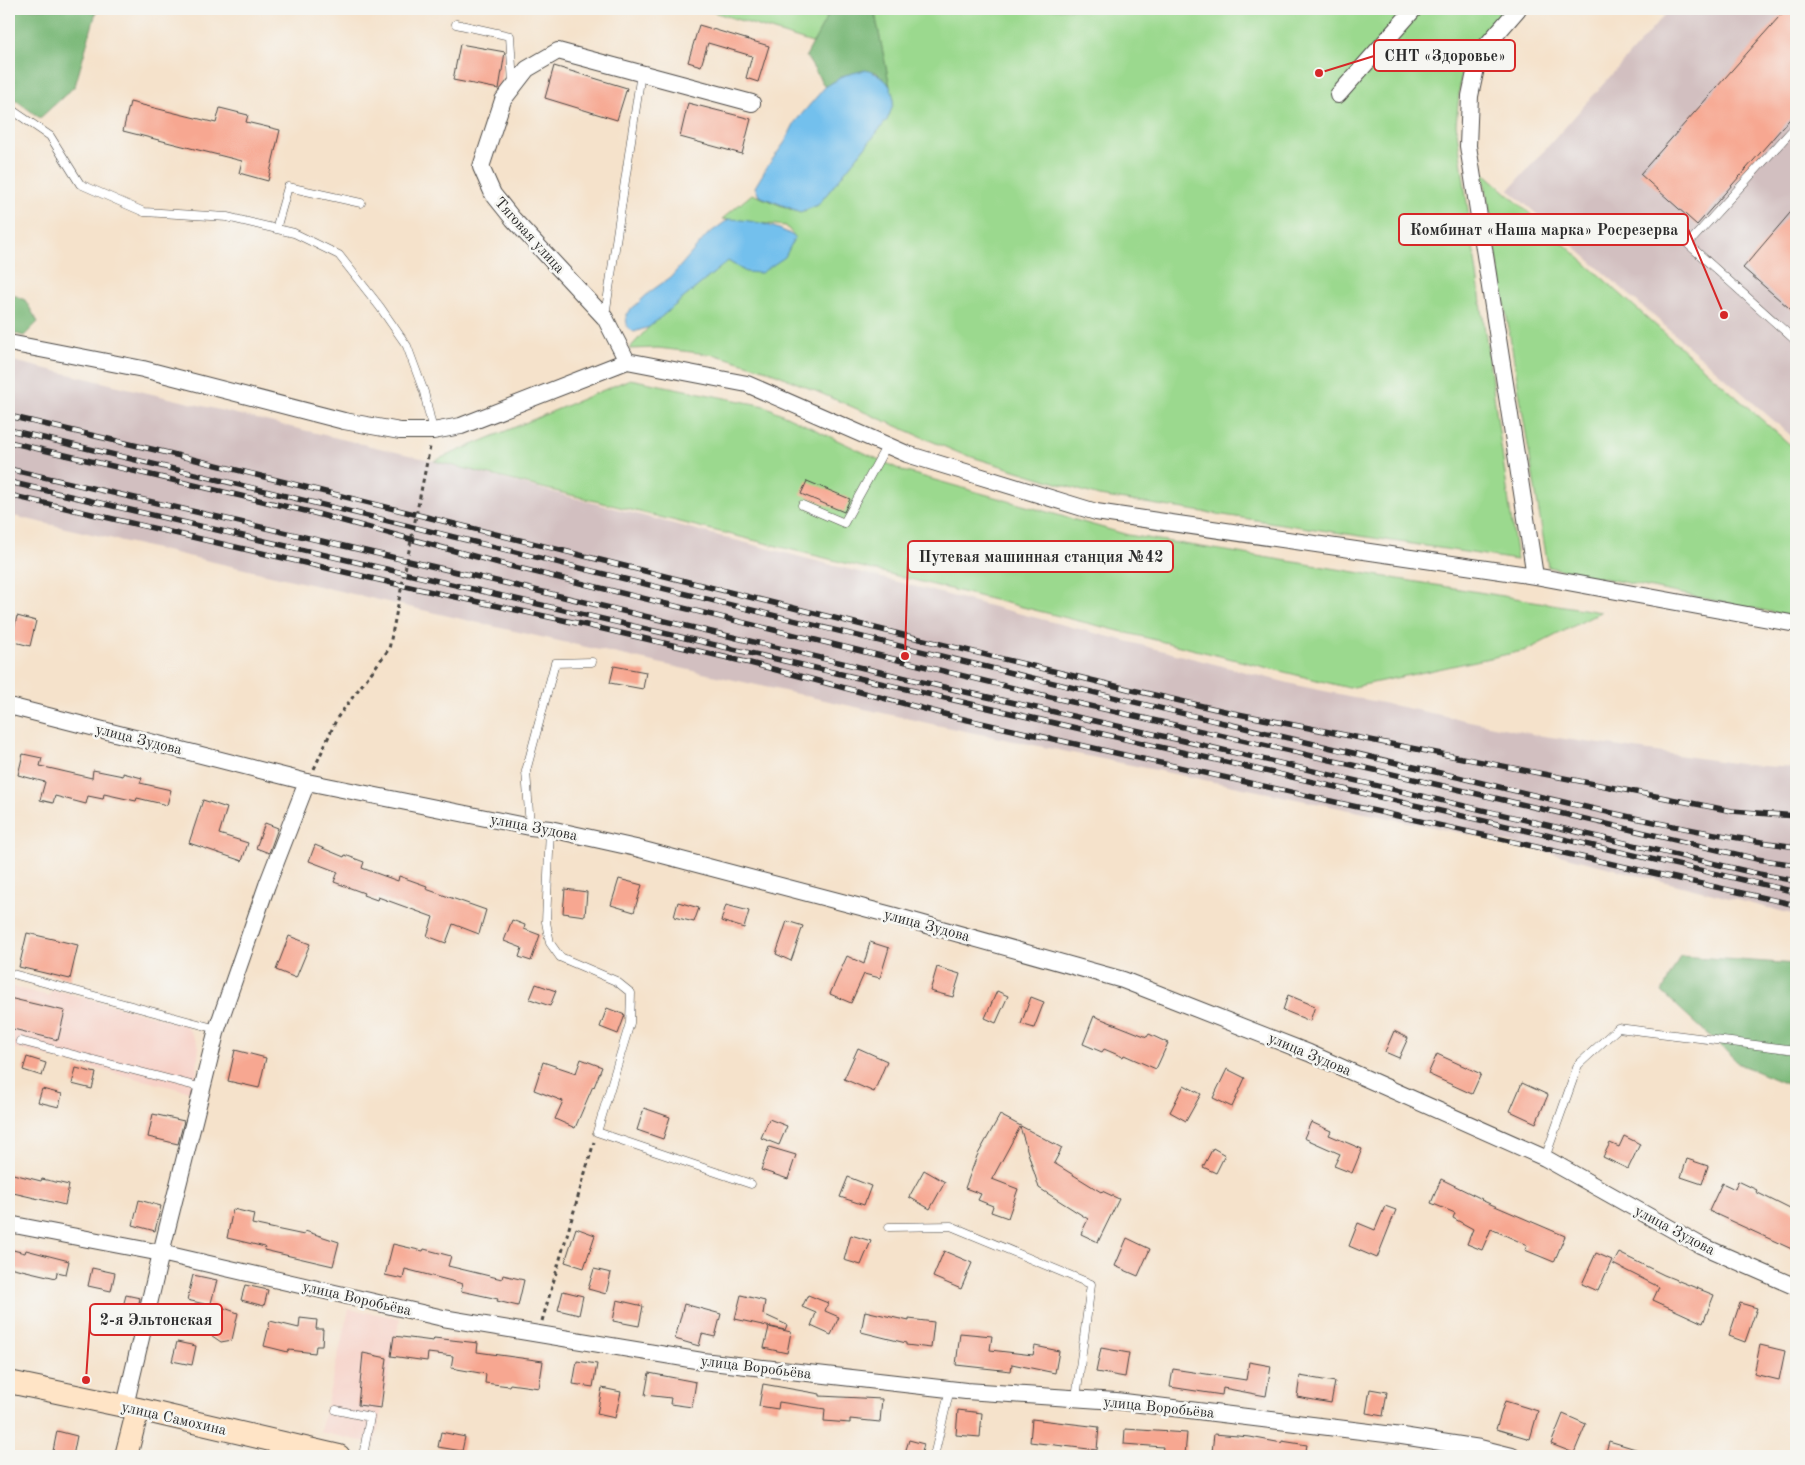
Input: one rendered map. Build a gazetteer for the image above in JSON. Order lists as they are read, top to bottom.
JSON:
{
  "streets": {
    "street": [
      "Тяговая улица",
      "улица Зудова",
      "улица Воробьёва",
      "улица Самохина"
    ]
  },
  "places": [
    "СНТ «Здоровье»",
    "Комбинат «Наша марка» Росрезерва",
    "Путевая машинная станция №42",
    "2-я Эльтонская"
  ]
}
